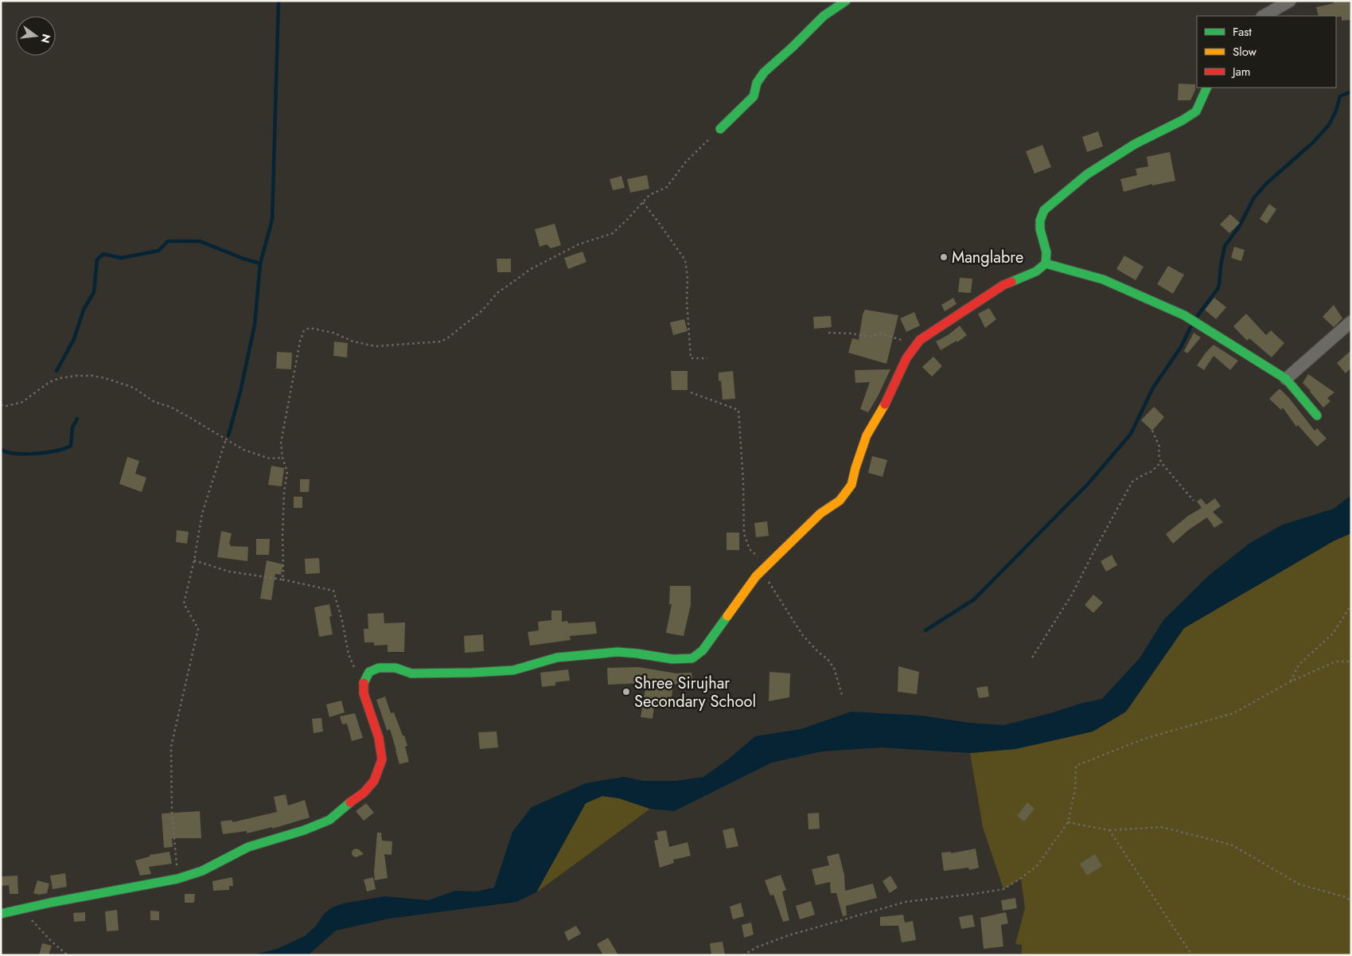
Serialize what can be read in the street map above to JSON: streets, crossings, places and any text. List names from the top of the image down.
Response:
{
  "places": ["Manglabre", "Shree Sirujhar Secondary School"],
  "legend": ["Fast", "Slow", "Jam"],
  "north": "right"
}
